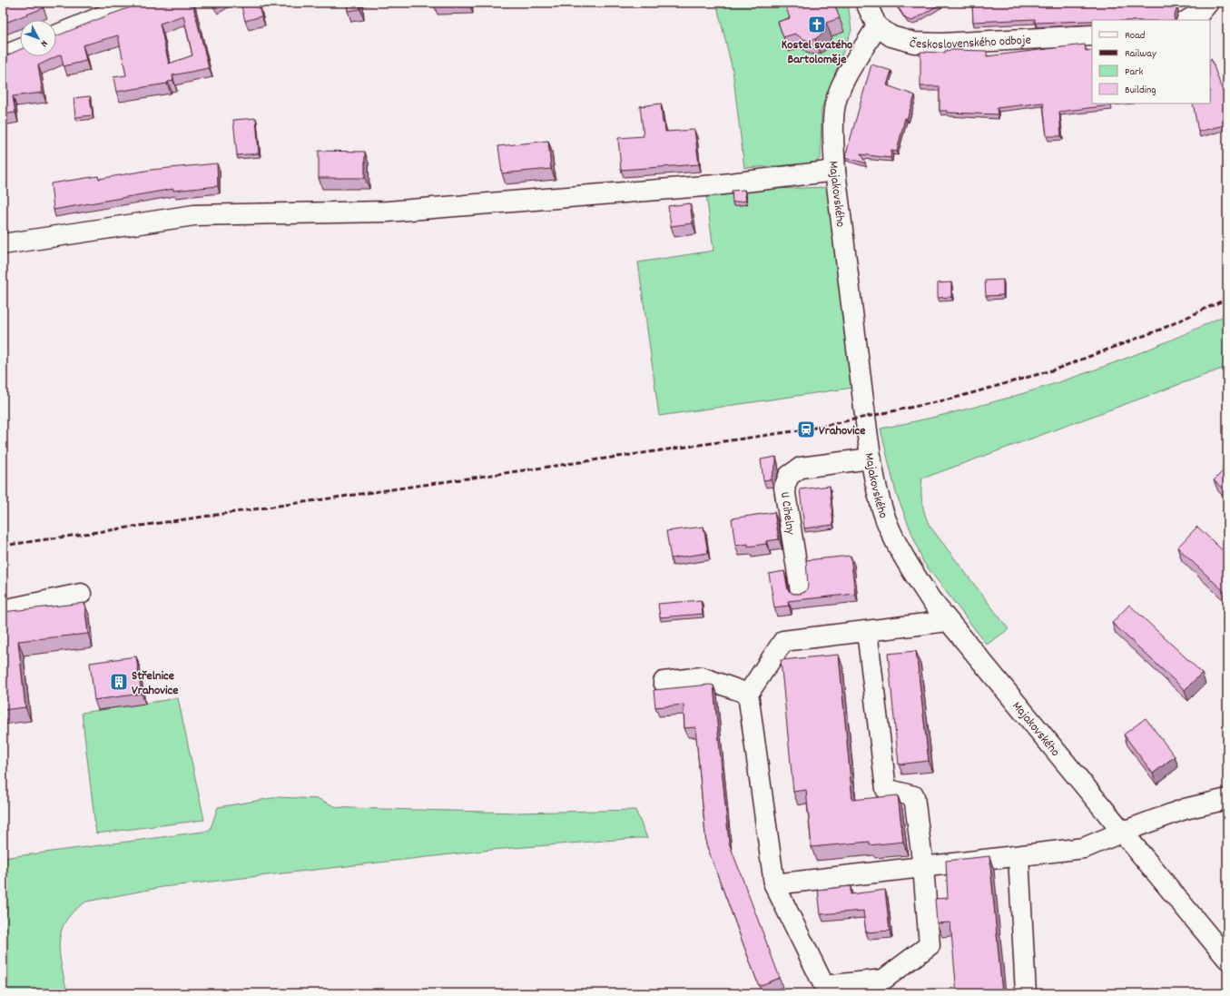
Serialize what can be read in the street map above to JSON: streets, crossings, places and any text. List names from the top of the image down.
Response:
{
  "streets": {
    "street": ["Československého odboje", "Majakovského", "U Cihelny"]
  },
  "crossings": [
    ["Československého odboje", "Majakovského"],
    ["Majakovského", "U Cihelny"]
  ],
  "places": {
    "church": ["Kostel svatého Bartoloměje"],
    "station": ["Vrahovice"],
    "building": ["Střelnice Vrahovice"]
  },
  "legend": [
    "Road",
    "Railway",
    "Park",
    "Building"
  ],
  "north": "bottom right"
}
